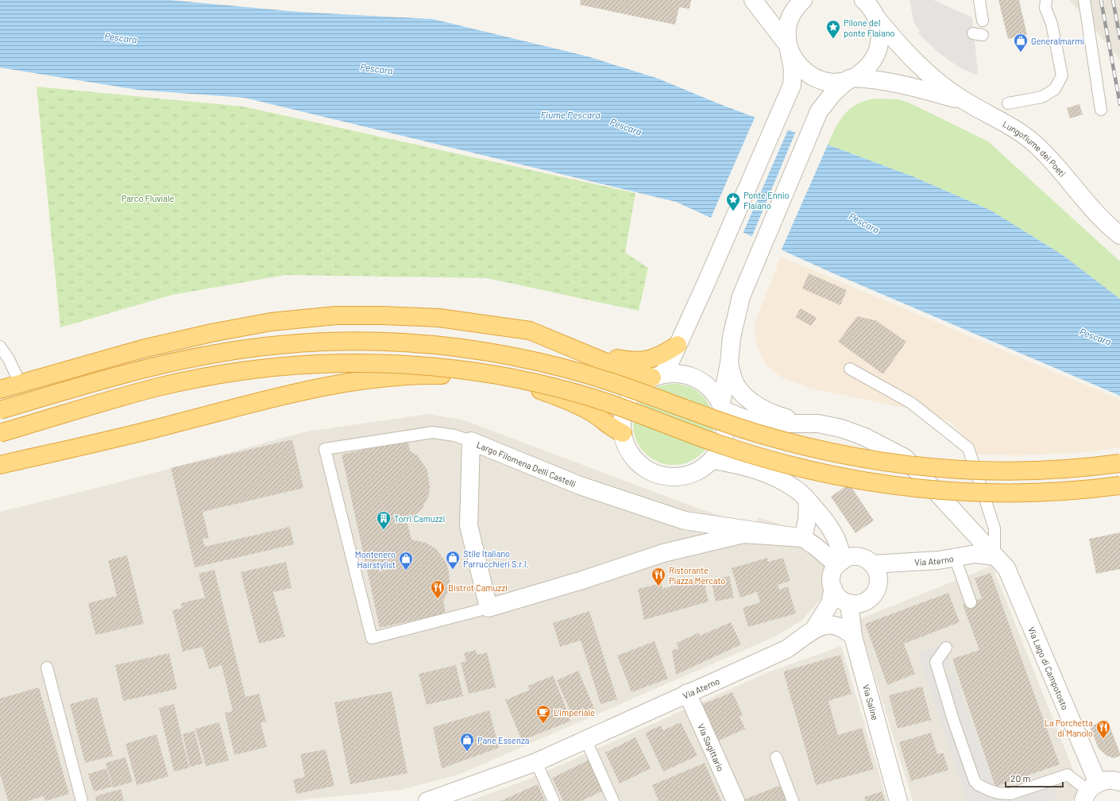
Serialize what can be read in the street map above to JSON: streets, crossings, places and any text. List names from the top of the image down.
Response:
{
  "streets": {
    "street": [
      "Lungofiume dei Poeti",
      "Largo Filomena Delli Castelli",
      "Via Aterno",
      "Via Lago di Campotosto",
      "Via Saline",
      "Via Sagittario"
    ]
  },
  "crossings": [
    ["Largo Filomena Delli Castelli", "Via Aterno"],
    ["Largo Filomena Delli Castelli", "Via Saline"],
    ["Via Aterno", "Via Lago di Campotosto"],
    ["Via Aterno", "Via Saline"],
    ["Via Aterno", "Via Sagittario"]
  ],
  "water": ["Pescara", "Fiume Pescara"],
  "parks": ["Parco Fluviale"],
  "places": {
    "place": ["Pilone del ponte Flaiano", "Ponte Ennio Flaiano"],
    "shop": [
      "Generalmarmi",
      "Stile Italiano Parrucchieri S.r.l.",
      "Montenero Hairstylist",
      "Pane Essenza"
    ],
    "building": ["Torri Camuzzi"],
    "restaurant": ["Ristorante Piazza Mercato", "Bistrot Camuzzi", "La Porchetta di Manolo"],
    "cafe": ["L'imperiale"]
  },
  "scale_bar": "20 m"
}
